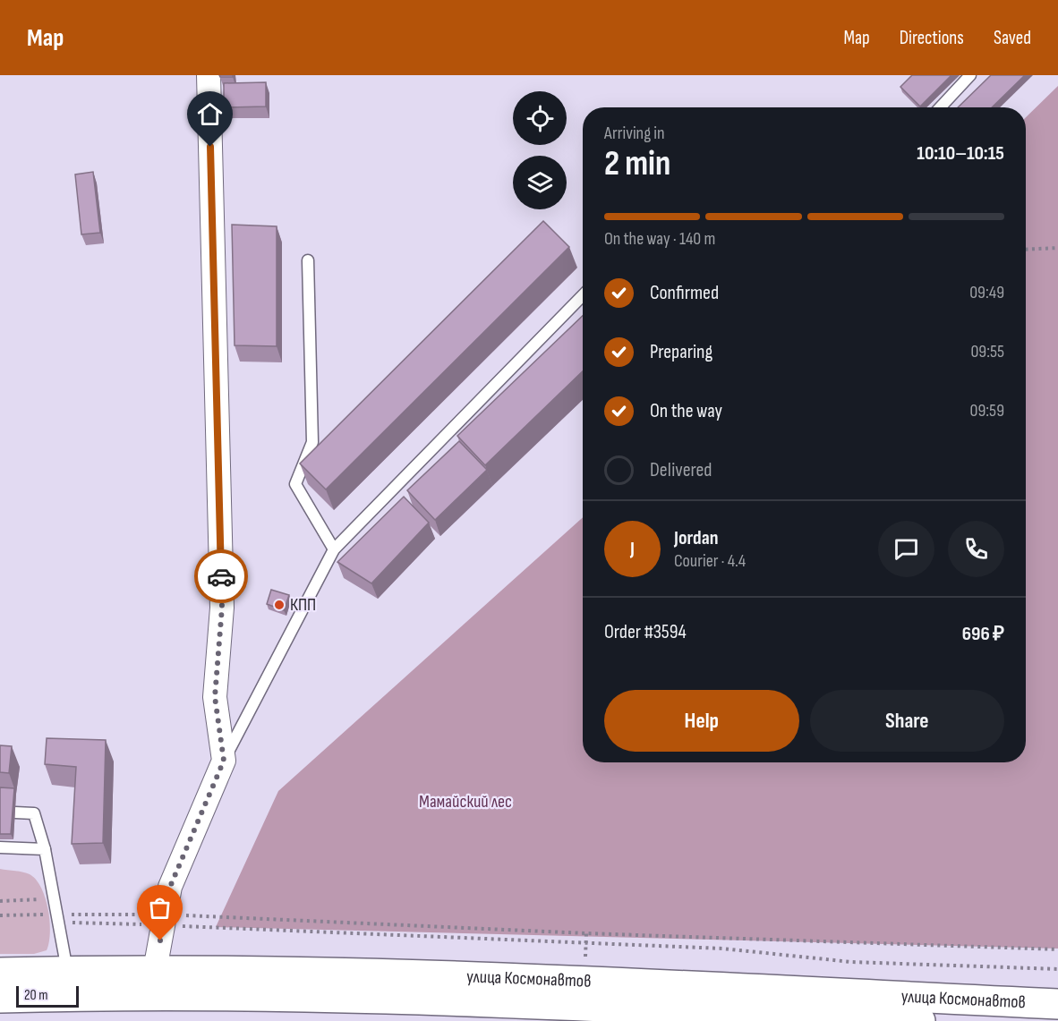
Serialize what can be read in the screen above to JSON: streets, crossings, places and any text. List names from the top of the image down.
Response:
{
  "streets": {
    "main road": ["улица Космонавтов"]
  },
  "parks": ["Мамайский лес"],
  "places": ["КПП"],
  "scale_bar": "20 m",
  "page": {
    "header": "Map",
    "nav": ["Map", "Directions", "Saved"],
    "heading": ["2 min", "Arriving in", "10:10–10:15"],
    "panel": [
      "Jordan",
      "Courier · 4.4",
      "Order #3594",
      "696 ₽"
    ],
    "bar": "On the way · 140 m",
    "list": [
      ["Confirmed", "09:49"],
      ["Preparing", "09:55"],
      ["On the way", "09:59"],
      "Delivered"
    ],
    "round": "J",
    "buttons": ["Help", "Share"],
    "scale": "20 m"
  }
}
